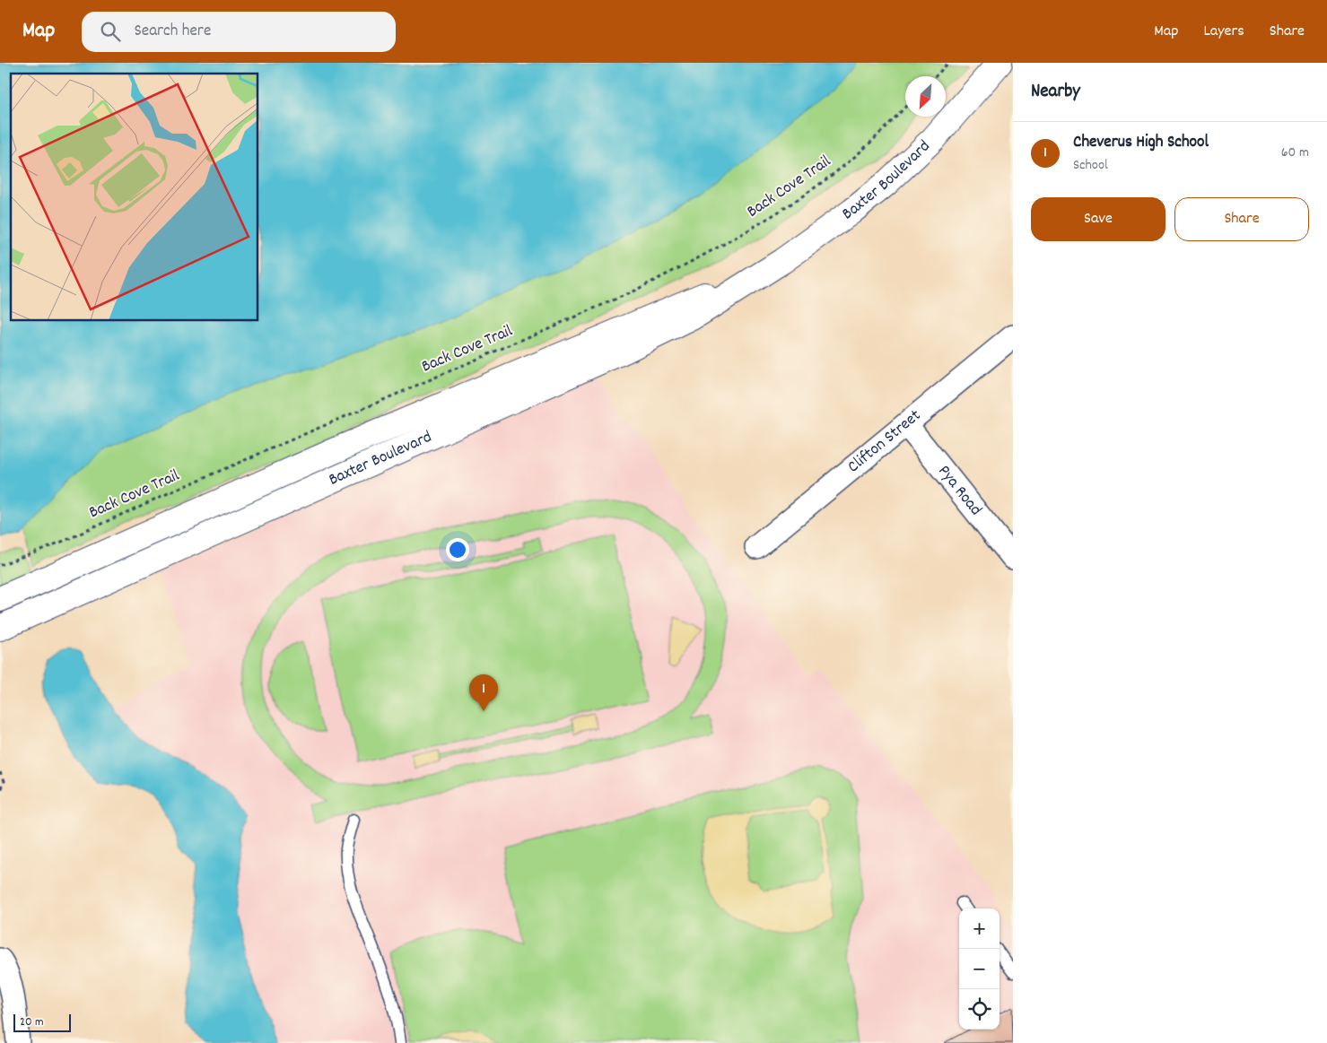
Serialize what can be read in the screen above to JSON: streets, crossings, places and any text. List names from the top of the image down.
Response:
{
  "streets": {
    "street": ["Baxter Boulevard", "Clifton Street", "Pya Road"],
    "path": ["Back Cove Trail"]
  },
  "crossings": [
    ["Clifton Street", "Pya Road"]
  ],
  "scale_bar": "20 m",
  "north": "bottom left",
  "page": {
    "header": "Map",
    "search": "Search here",
    "nav": ["Map", "Layers", "Share"],
    "heading": "Nearby",
    "list": [
      {
        "mark": "1",
        "name": "Cheverus High School",
        "note": "School",
        "value": "60 m"
      }
    ],
    "buttons": ["Save", "Share"],
    "pins": "1",
    "map_buttons": ["+", "−"],
    "scale": "20 m"
  }
}
